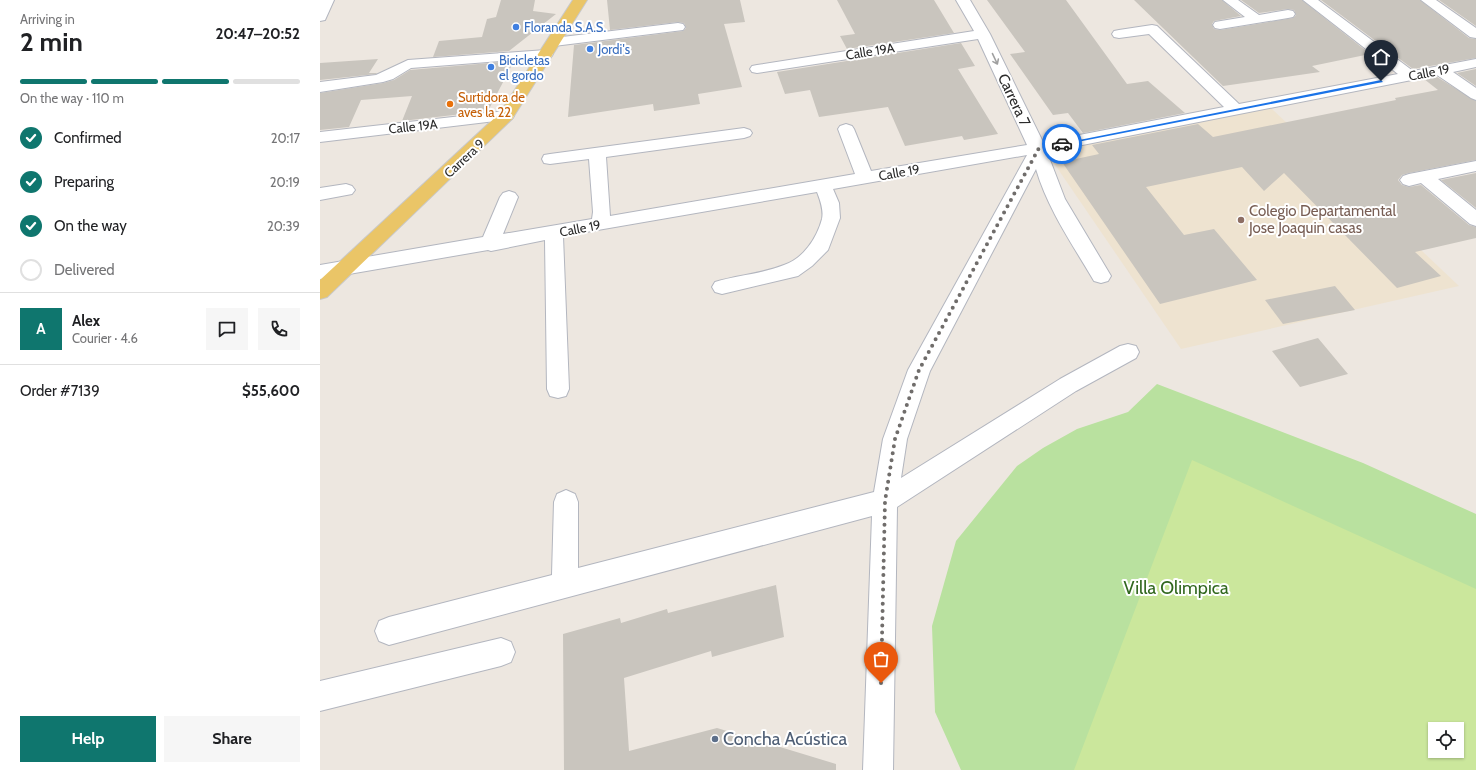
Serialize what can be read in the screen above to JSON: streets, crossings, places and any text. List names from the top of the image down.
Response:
{
  "streets": {
    "main road": ["Carrera 9"],
    "street": ["Calle 19A", "Calle 19", "Carrera 7"]
  },
  "crossings": [
    ["Calle 19A", "Carrera 7"],
    ["Calle 19A", "Carrera 9"],
    ["Calle 19", "Carrera 7"],
    ["Calle 19", "Carrera 9"]
  ],
  "parks": ["Villa Olimpica"],
  "places": [
    "Floranda S.A.S.",
    "Jordi's",
    "Bicicletas el gordo",
    "Surtidora de aves la 22",
    "Colegio Departamental Jose Joaquin casas",
    "Concha Acústica"
  ],
  "page": {
    "heading": ["2 min", "Arriving in", "20:47–20:52"],
    "panel": [
      "Alex",
      "Courier · 4.6",
      "Order #7139",
      "$55,600"
    ],
    "bar": "On the way · 110 m",
    "list": [
      ["Confirmed", "20:17"],
      ["Preparing", "20:19"],
      ["On the way", "20:39"],
      "Delivered"
    ],
    "round": "A",
    "buttons": ["Help", "Share"]
  }
}
